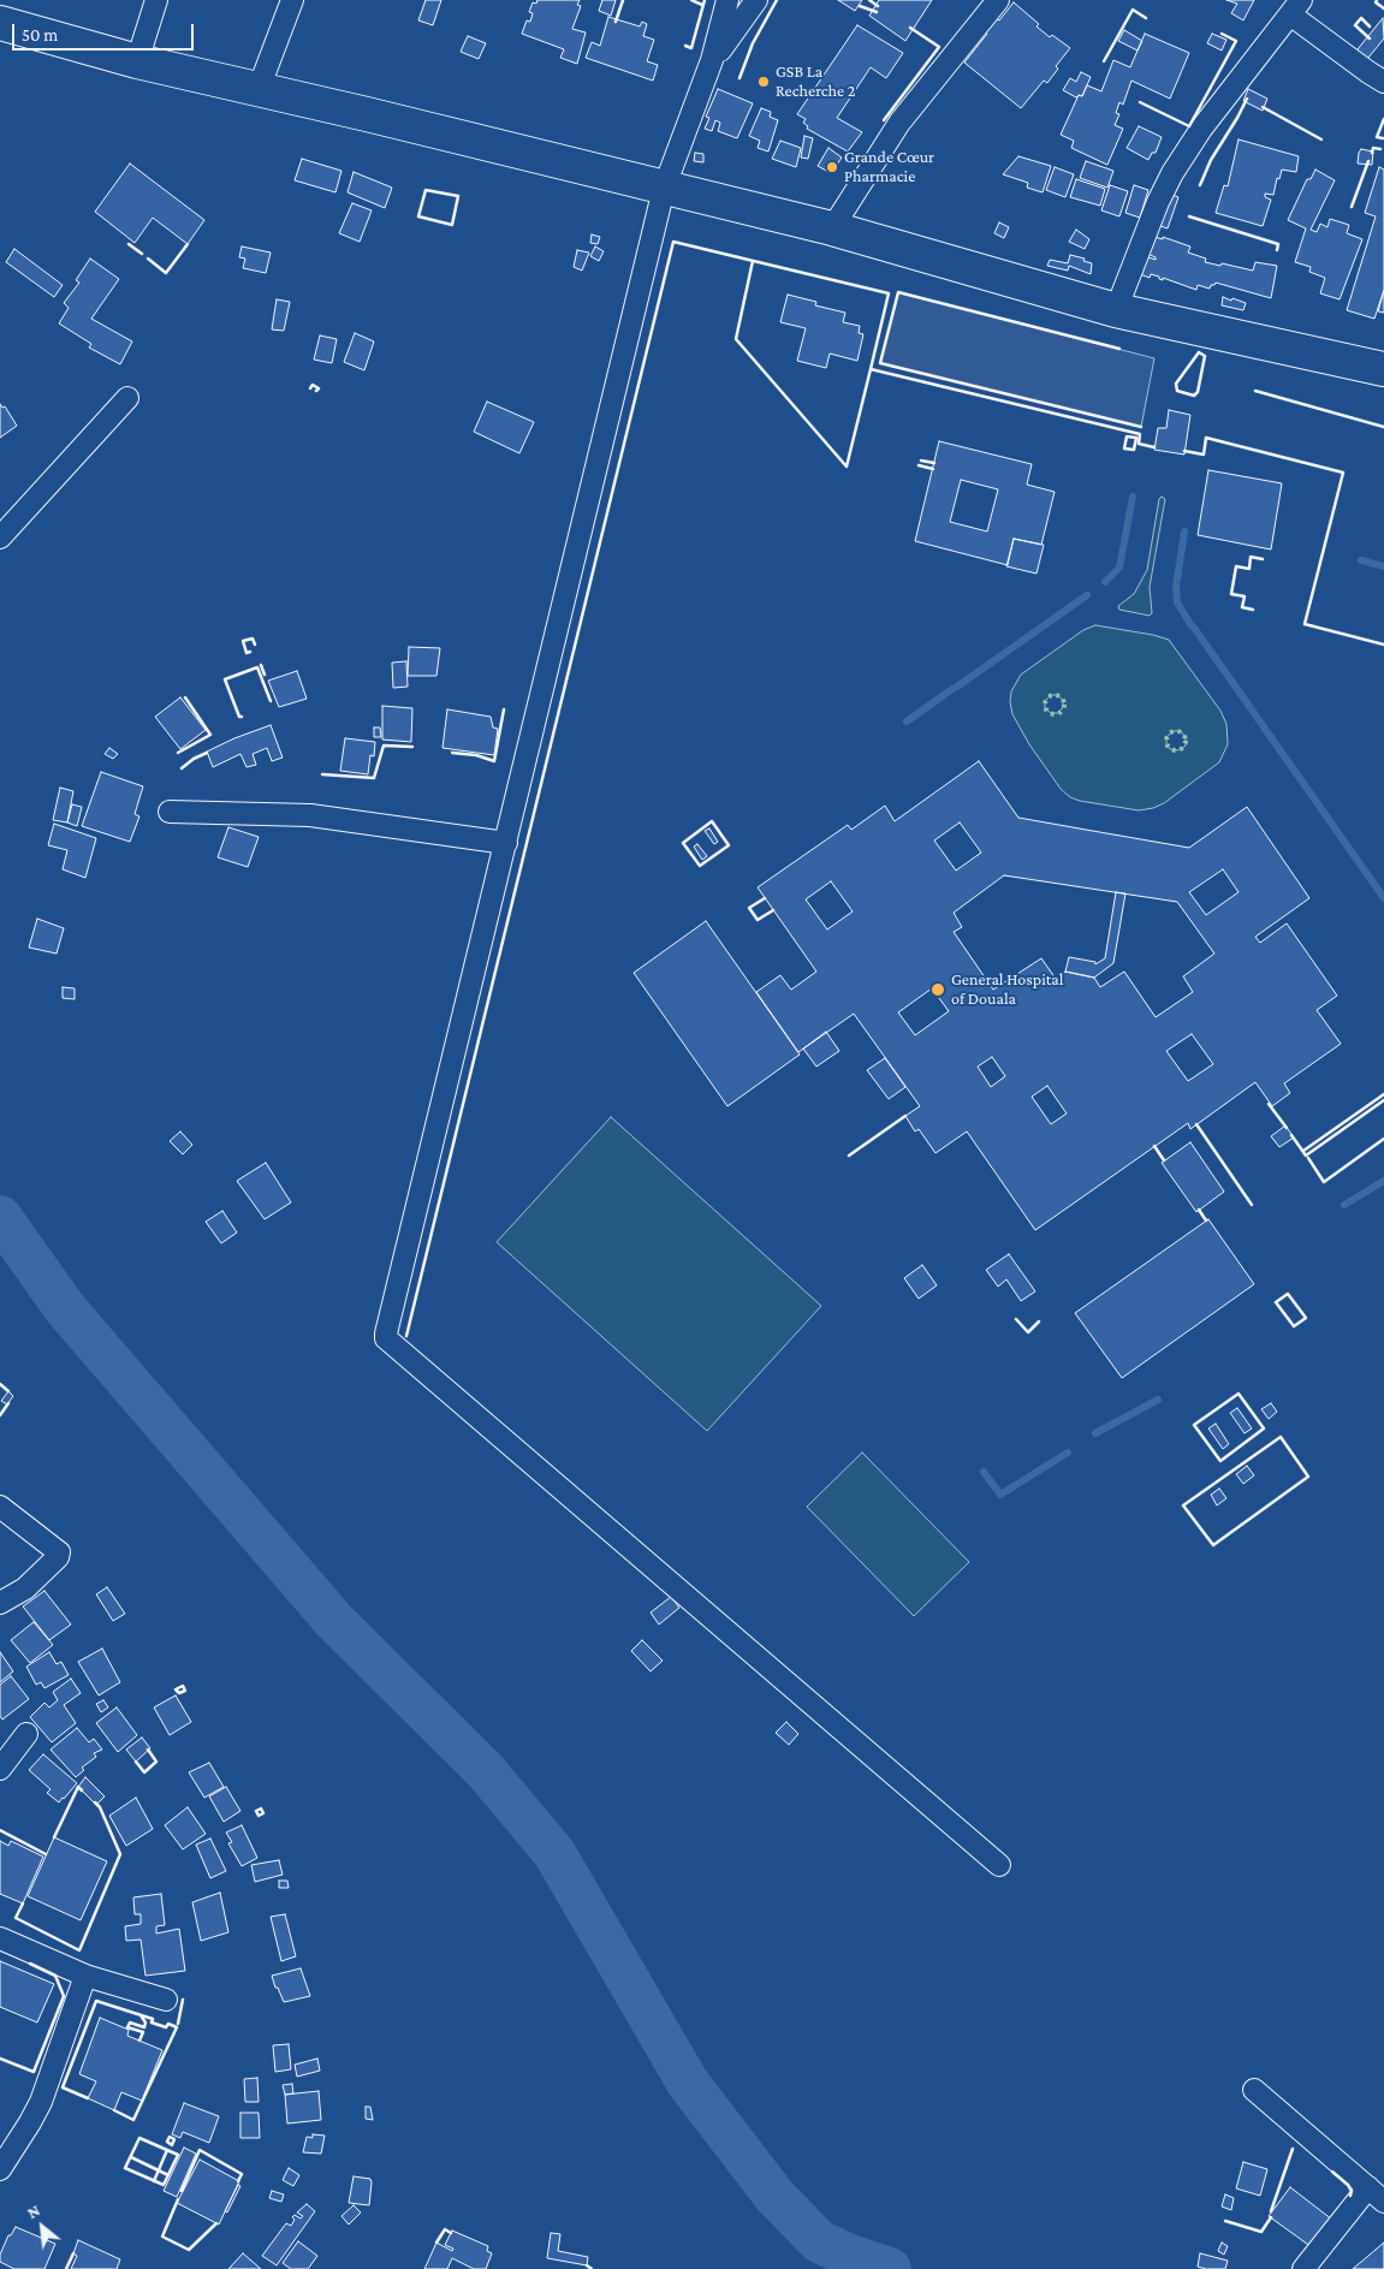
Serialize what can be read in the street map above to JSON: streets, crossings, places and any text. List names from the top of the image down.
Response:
{
  "places": ["GSB La Recherche 2", "Grande Cœur Pharmacie", "General Hospital of Douala"],
  "scale_bar": "50 m",
  "north": "top left"
}
